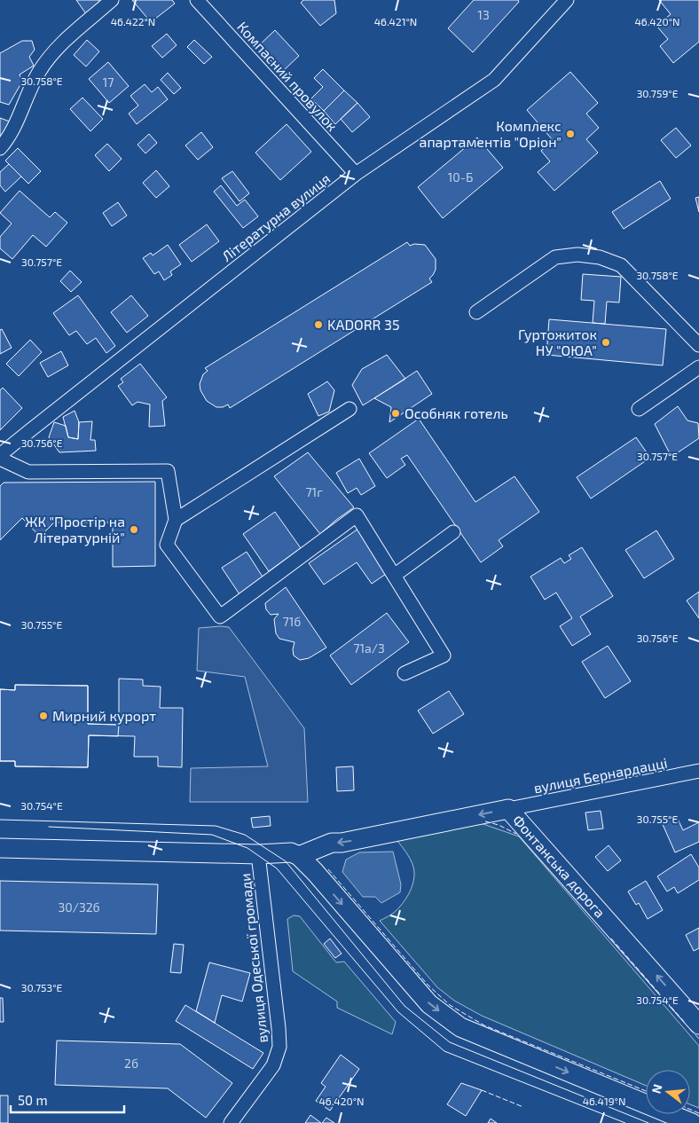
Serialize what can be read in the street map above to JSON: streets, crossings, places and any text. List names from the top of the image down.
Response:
{
  "streets": {
    "main road": ["Фонтанська дорога"],
    "street": [
      "Компасний провулок",
      "Літературна вулиця",
      "вулиця Бернардацці",
      "вулиця Одеської громади"
    ]
  },
  "crossings": [
    ["Компасний провулок", "Літературна вулиця"],
    ["вулиця Бернардацці", "Фонтанська дорога"],
    ["Фонтанська дорога", "вулиця Одеської громади"]
  ],
  "places": [
    "Комплекс апартаментів \"Оріон\"",
    "KADORR 35",
    "Гуртожиток НУ \"ОЮА\"",
    "Особняк готель",
    "ЖК \"Простір на Літературній\"",
    "Мирний курорт"
  ],
  "house_numbers": [
    "13",
    "17",
    "10-Б",
    "71г",
    "71б",
    "71а/3",
    "30/32б",
    "2б"
  ],
  "scale_bar": "50 m",
  "north": "left",
  "coordinates": [
    "46.422°N",
    "46.421°N",
    "46.420°N",
    "30.758°E",
    "30.759°E",
    "30.757°E",
    "30.756°E",
    "30.755°E",
    "30.754°E",
    "30.753°E",
    "46.419°N"
  ]
}
